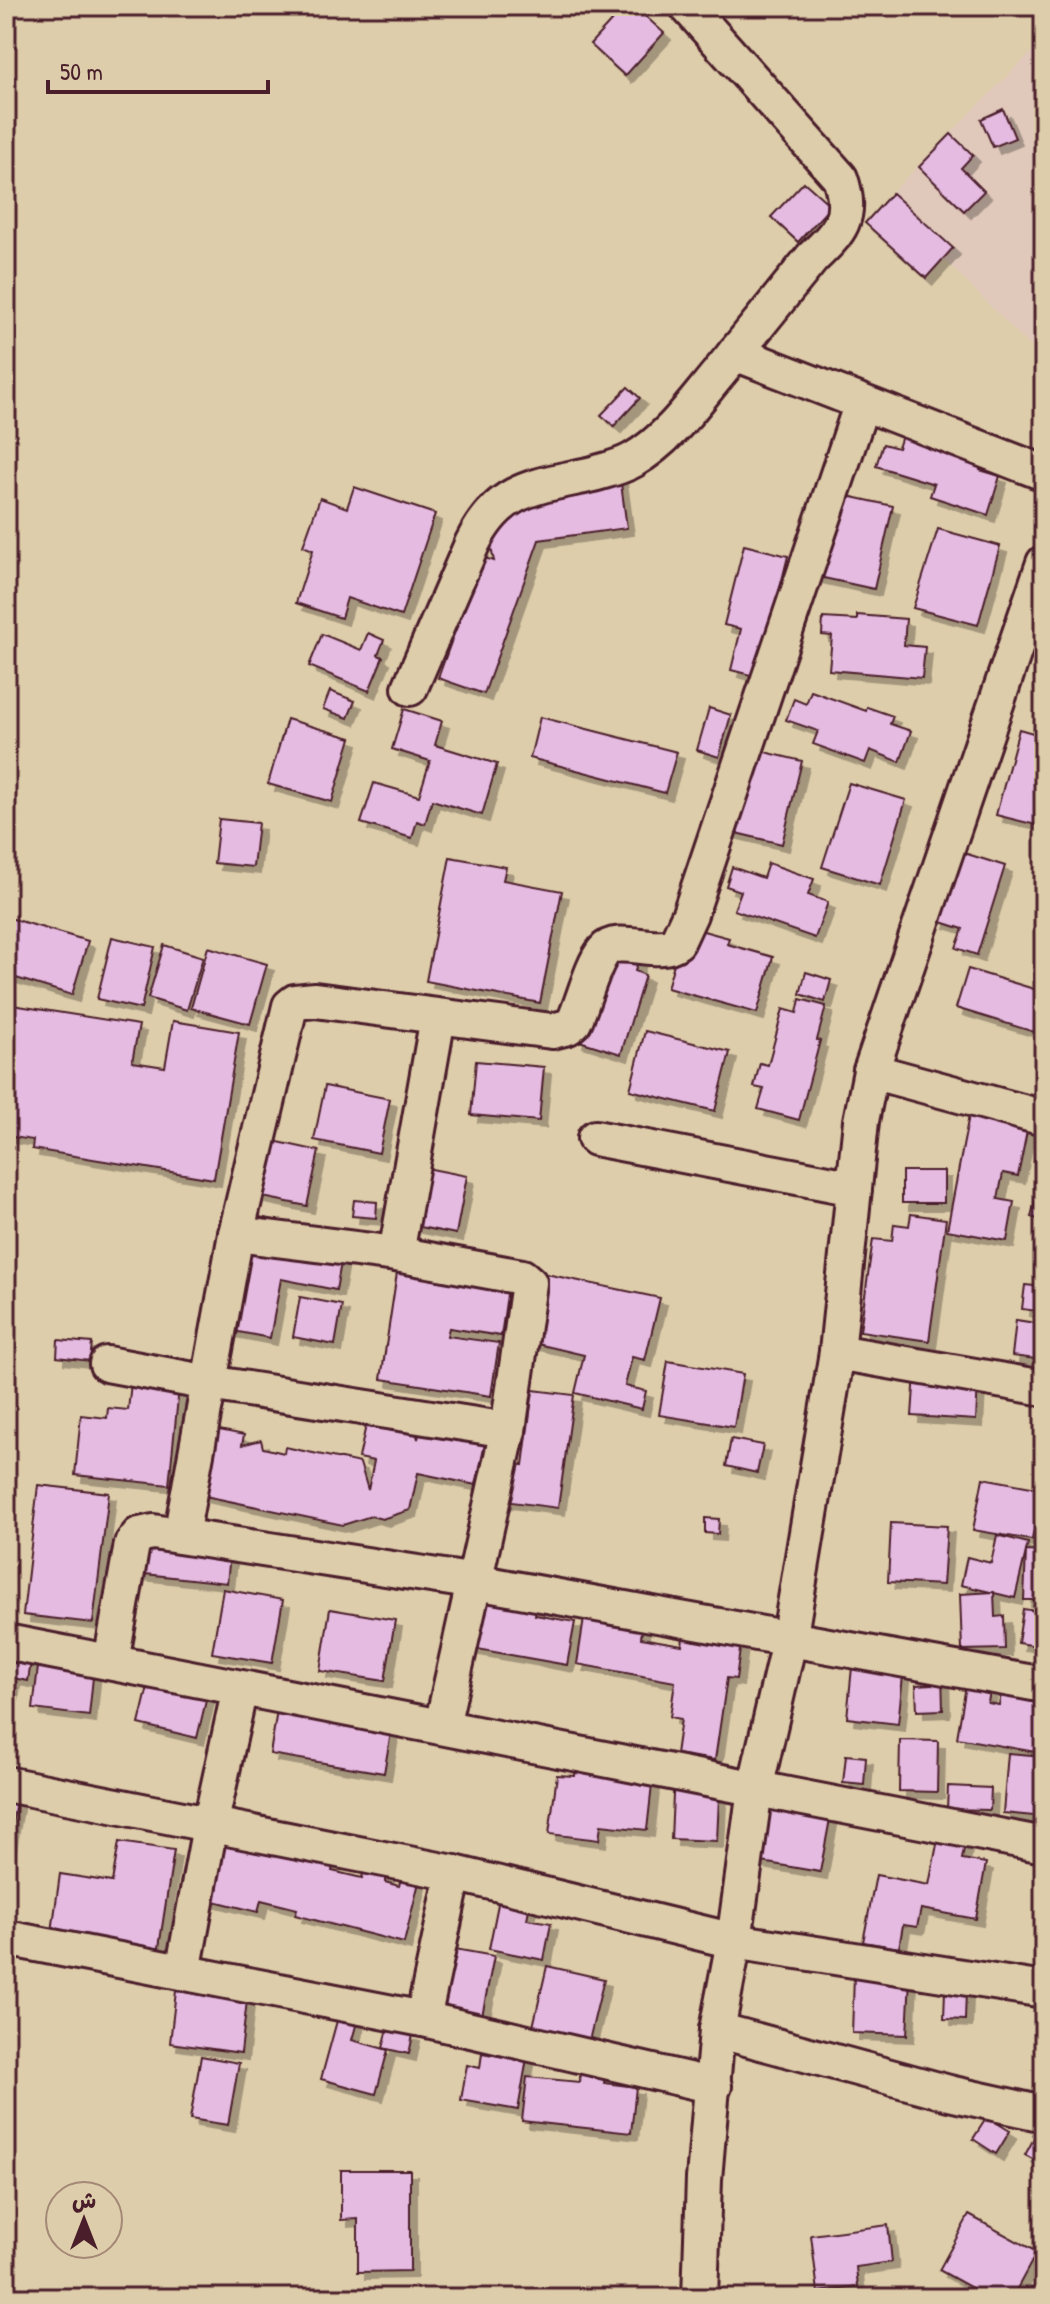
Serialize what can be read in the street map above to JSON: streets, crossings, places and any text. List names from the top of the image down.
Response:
{
  "scale_bar": "50 m",
  "north": "top"
}
